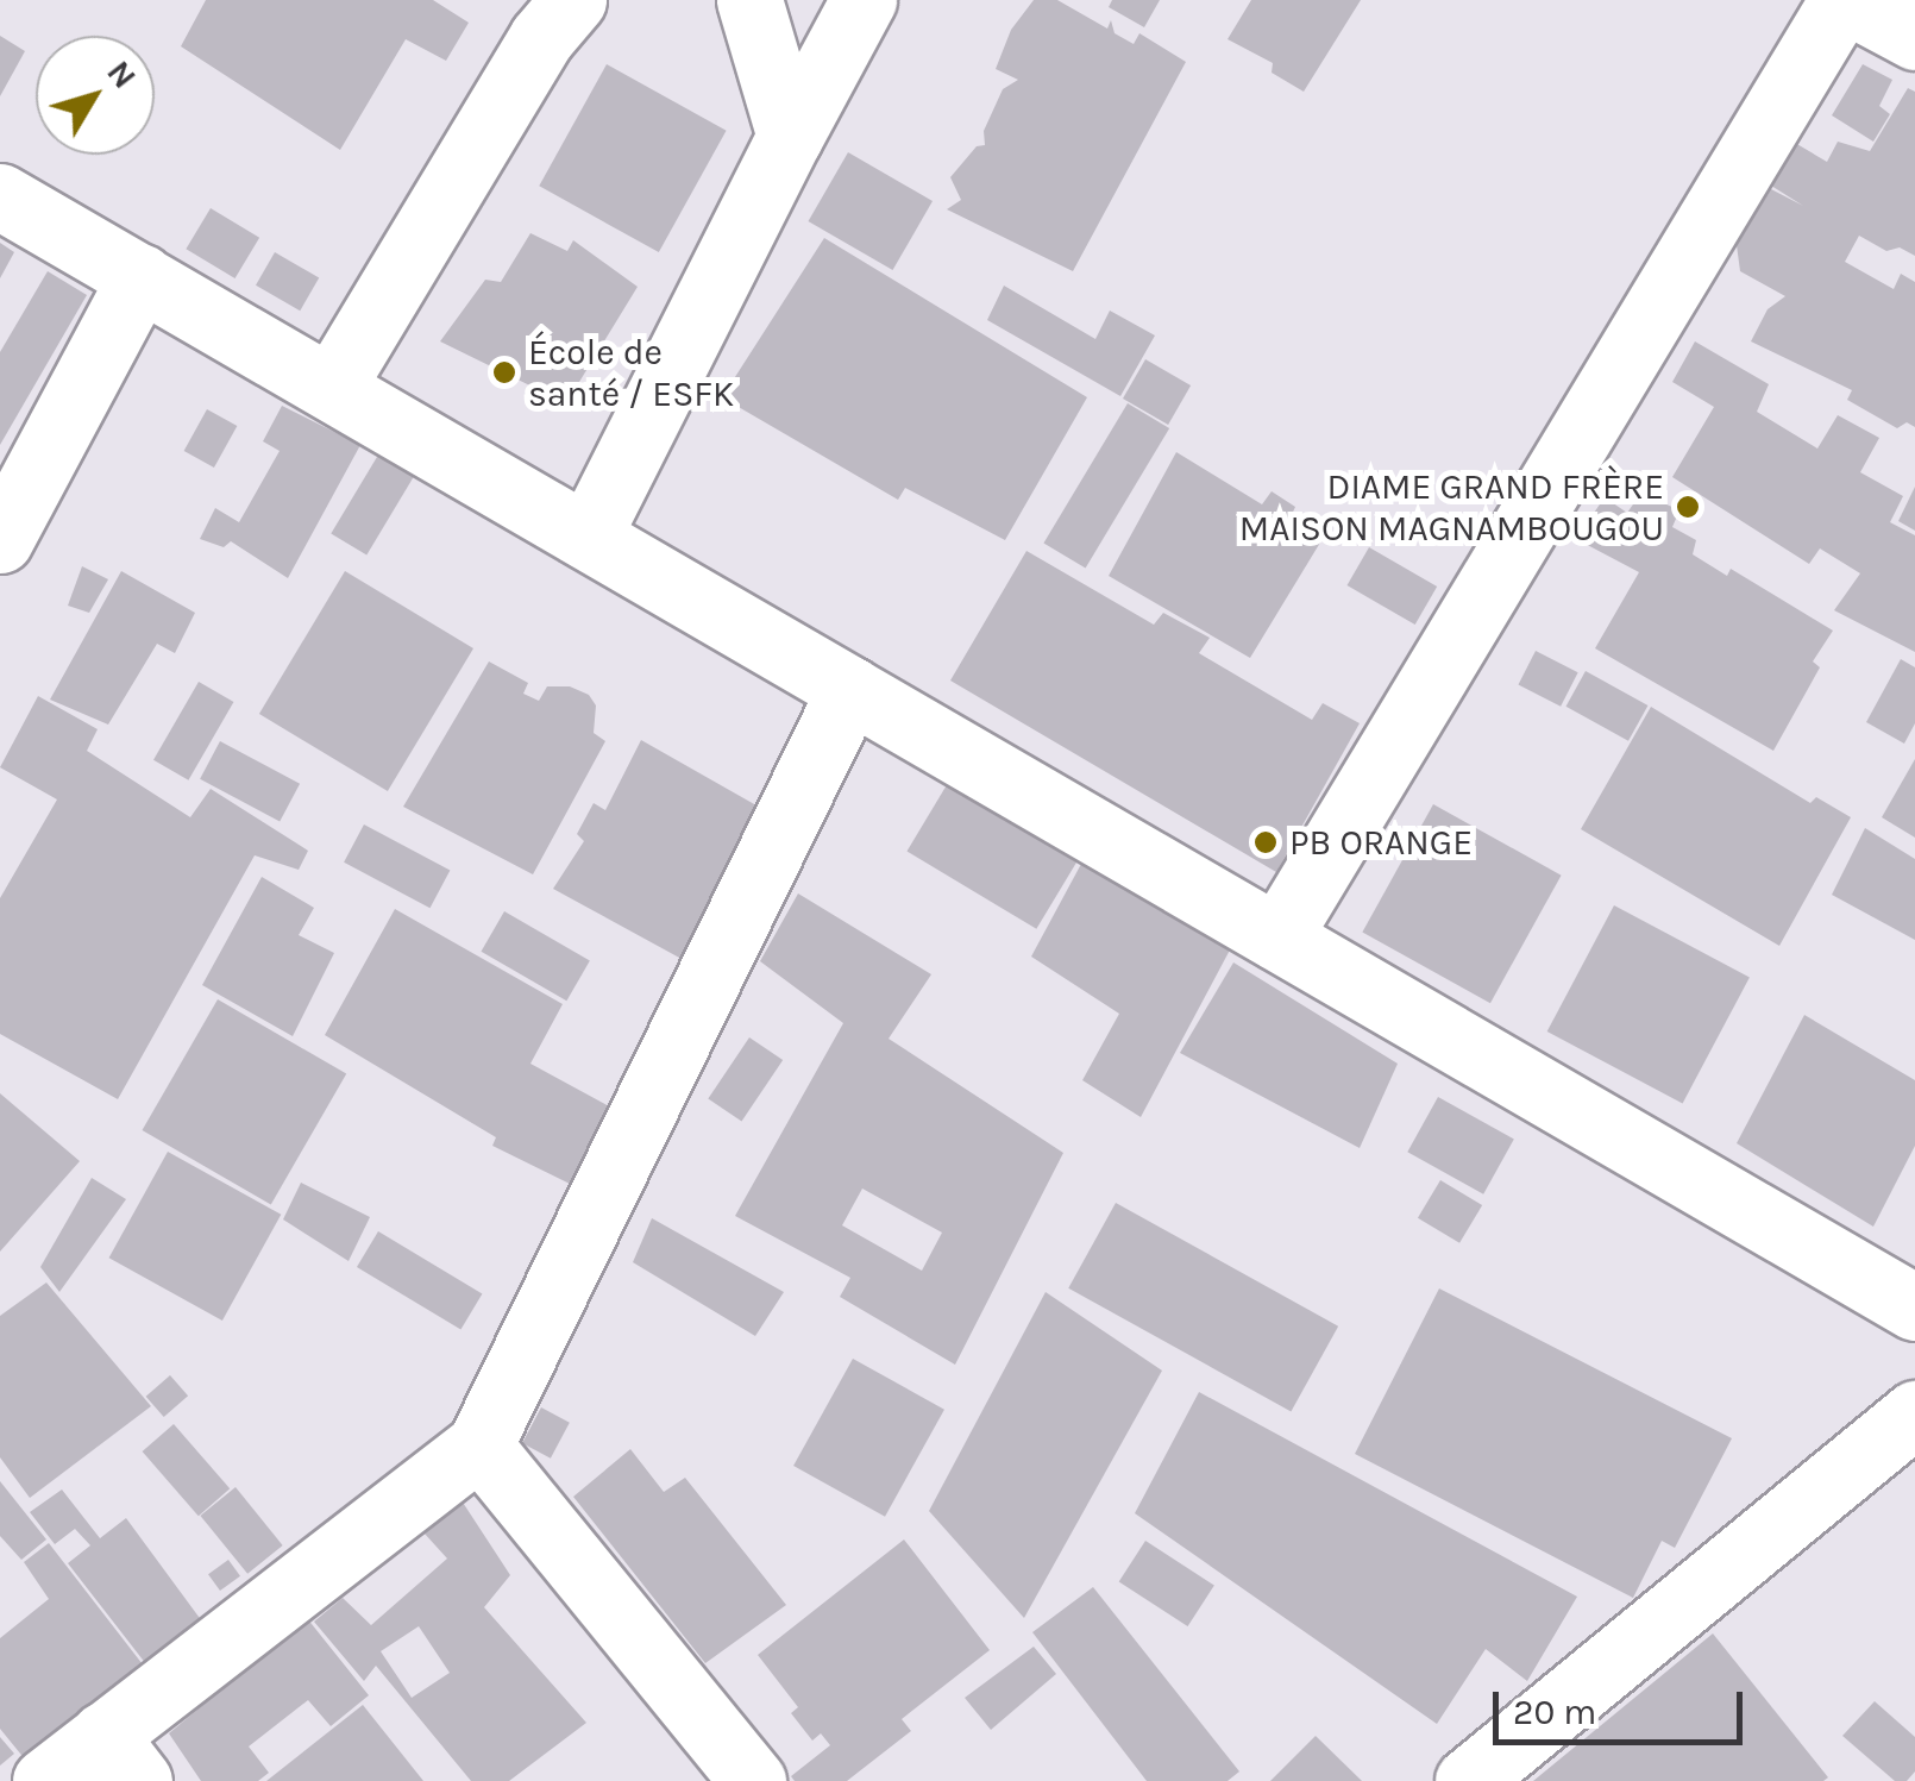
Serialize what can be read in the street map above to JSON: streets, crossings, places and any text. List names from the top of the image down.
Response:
{
  "places": ["École de santé / ESFK", "DIAME GRAND FRÈRE MAISON MAGNAMBOUGOU", "PB ORANGE"],
  "scale_bar": "20 m",
  "north": "top right"
}
